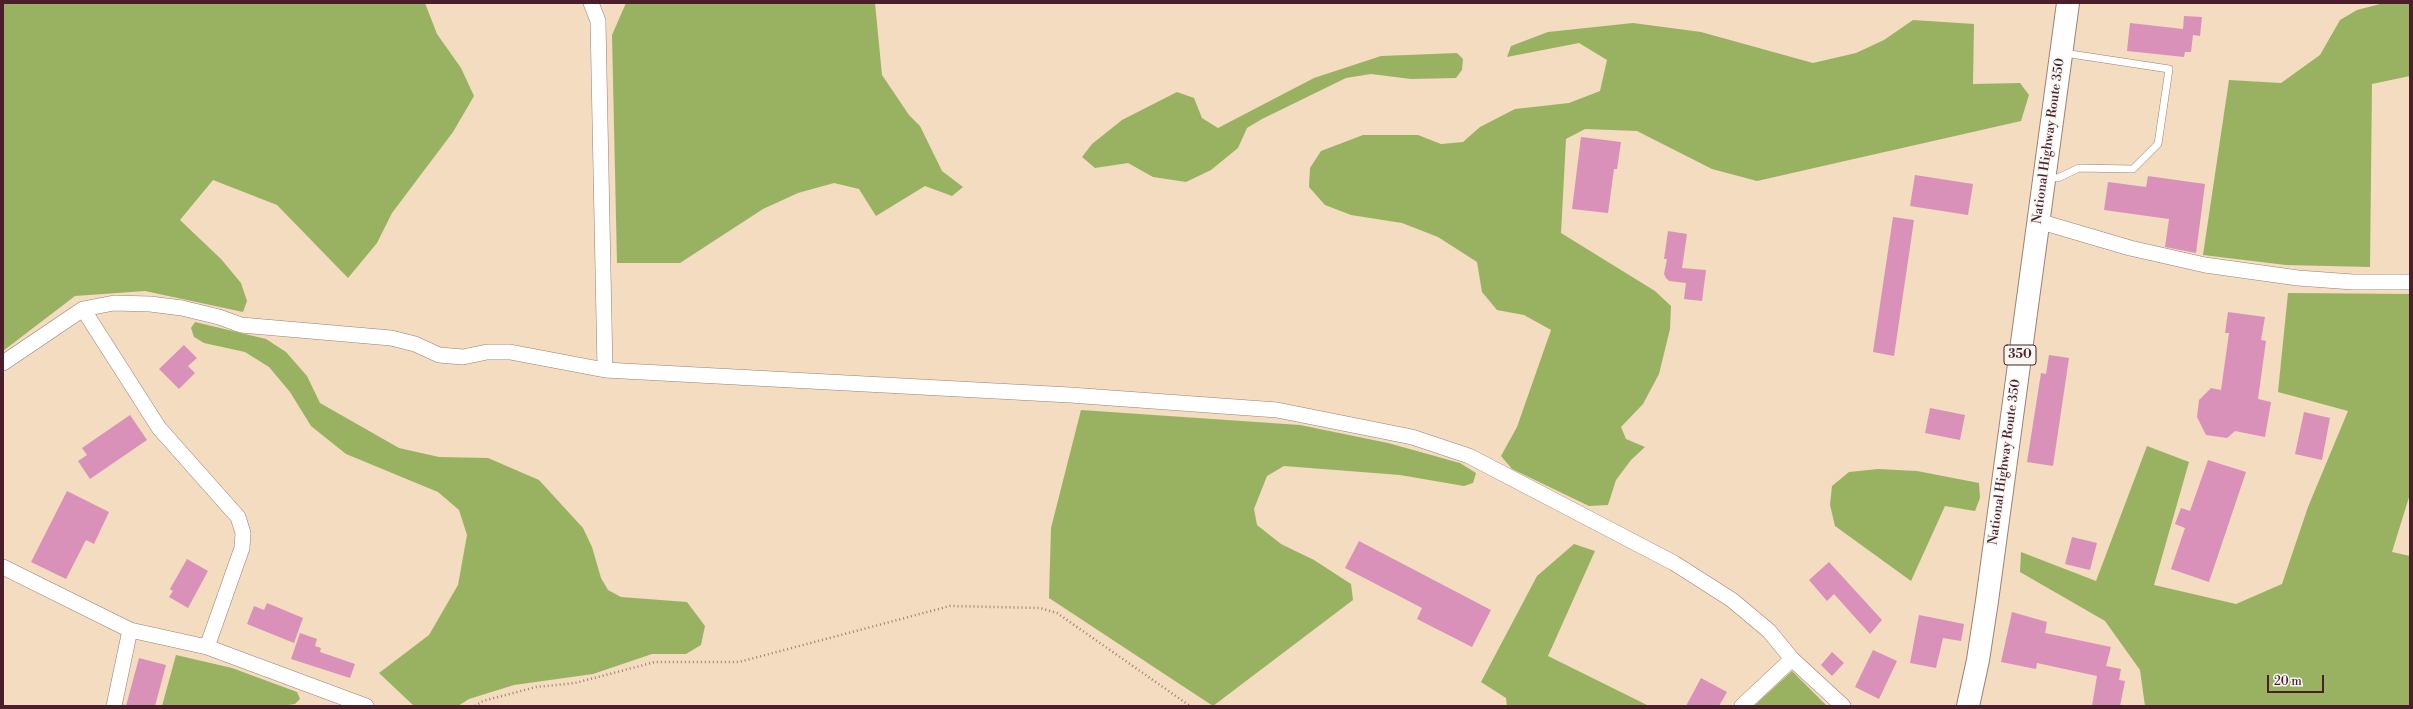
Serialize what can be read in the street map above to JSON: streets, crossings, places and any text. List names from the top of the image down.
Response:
{
  "streets": {
    "highway": ["National Highway Route 350", "350"]
  },
  "scale_bar": "20 m"
}
